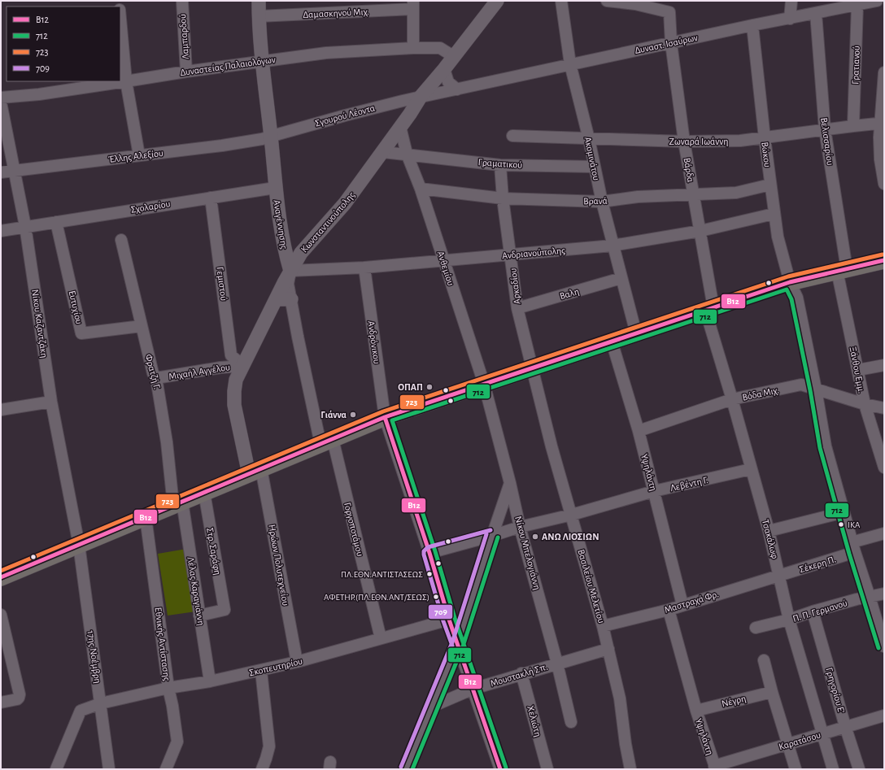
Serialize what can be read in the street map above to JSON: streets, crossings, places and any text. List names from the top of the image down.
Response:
{
  "streets": {
    "street": [
      "Δαμασκηνού Μιχ.",
      "Λαμπαρδού",
      "Δυναστ. Ισαύρων",
      "Γρατιανού",
      "Δυναστείας Παλαιολόγων",
      "Σγουρού Λέοντα",
      "Ζωναρά Ιωάννη",
      "Βελισσαρίου",
      "Βώκου",
      "Έλλης Αλεξίου",
      "Ακομινάτου",
      "Γραματικού",
      "Βάρδα",
      "Βρανά",
      "Σχολαρίου",
      "Κωνσταντινούπολης",
      "Αναγέννησης",
      "Ανδριανούπολης",
      "Ανθεμίου",
      "Γεμιστού",
      "Αρκαδίου",
      "Βαλη",
      "Ευτυχίου",
      "Νίκου Καζαντζάκη",
      "Ανδρόνικου",
      "Ξάνθου Εμμ.",
      "Φρατζή Γ.",
      "Μιχαήλ Αγγέλου",
      "Βόδα Μιχ.",
      "Υψηλάντη",
      "Λεβέντη Γ.",
      "Γοργοποτάμου",
      "Τσακάλωφ",
      "Στρ. Σαράφη",
      "Νίκου Μπελογιάννη",
      "Σέκερη Π.",
      "Ηρώων Πολυτεχνείου",
      "Βασιλείου Μελετίου",
      "Λέλας Καραγιάννη",
      "Μαστραχά Φρ.",
      "Π. Π. Γερμανού",
      "Εθνικής Αντίστασης",
      "17ης Νοέμβρη",
      "Σκοπευτηρίου",
      "Μουστακλή Σπ.",
      "Γρηγορίου Ε'",
      "Νέγρη",
      "Χελιώτη",
      "Καρατάσου"
    ]
  },
  "crossings": [
    ["Δαμασκηνού Μιχ.", "Αναγέννησης"],
    ["Λαμπαρδού", "Δυναστείας Παλαιολόγων"],
    ["Δυναστ. Ισαύρων", "Γρατιανού"],
    ["Δυναστ. Ισαύρων", "Σγουρού Λέοντα"],
    ["Δυναστ. Ισαύρων", "Βελισσαρίου"],
    ["Δυναστ. Ισαύρων", "Βώκου"],
    ["Δυναστ. Ισαύρων", "Ακομινάτου"],
    ["Δυναστ. Ισαύρων", "Βάρδα"],
    ["Δυναστ. Ισαύρων", "Κωνσταντινούπολης"],
    ["Γρατιανού", "Ζωναρά Ιωάννη"],
    ["Δυναστείας Παλαιολόγων", "Κωνσταντινούπολης"],
    ["Δυναστείας Παλαιολόγων", "Αναγέννησης"],
    ["Σγουρού Λέοντα", "Έλλης Αλεξίου"],
    ["Σγουρού Λέοντα", "Κωνσταντινούπολης"],
    ["Σγουρού Λέοντα", "Αναγέννησης"],
    ["Ζωναρά Ιωάννη", "Βελισσαρίου"],
    ["Ζωναρά Ιωάννη", "Βώκου"],
    ["Ζωναρά Ιωάννη", "Ακομινάτου"],
    ["Ζωναρά Ιωάννη", "Βάρδα"],
    ["Βελισσαρίου", "Ξάνθου Εμμ."],
    ["Βώκου", "Βρανά"],
    ["Βώκου", "Ανδριανούπολης"],
    ["Έλλης Αλεξίου", "Αναγέννησης"],
    ["Έλλης Αλεξίου", "Νίκου Καζαντζάκη"],
    ["Ακομινάτου", "Γραματικού"],
    ["Ακομινάτου", "Βρανά"],
    ["Ακομινάτου", "Ανδριανούπολης"],
    ["Ακομινάτου", "Βαλη"],
    ["Γραματικού", "Ανθεμίου"],
    ["Γραματικού", "Αρκαδίου"],
    ["Βάρδα", "Βρανά"],
    ["Βάρδα", "Ανδριανούπολης"],
    ["Βάρδα", "Τσακάλωφ"],
    ["Βρανά", "Ανθεμίου"],
    ["Βρανά", "Αρκαδίου"],
    ["Σχολαρίου", "Αναγέννησης"],
    ["Σχολαρίου", "Γεμιστού"],
    ["Σχολαρίου", "Ευτυχίου"],
    ["Σχολαρίου", "Νίκου Καζαντζάκη"],
    ["Κωνσταντινούπολης", "Αναγέννησης"],
    ["Κωνσταντινούπολης", "Ανδριανούπολης"],
    ["Κωνσταντινούπολης", "Ανθεμίου"],
    ["Κωνσταντινούπολης", "Γεμιστού"],
    ["Κωνσταντινούπολης", "Μιχαήλ Αγγέλου"],
    ["Κωνσταντινούπολης", "Ηρώων Πολυτεχνείου"],
    ["Αναγέννησης", "Ανδριανούπολης"],
    ["Αναγέννησης", "Γοργοποτάμου"],
    ["Ανδριανούπολης", "Ανθεμίου"],
    ["Ανδριανούπολης", "Αρκαδίου"],
    ["Ανδριανούπολης", "Ανδρόνικου"],
    ["Ανθεμίου", "Νίκου Μπελογιάννη"],
    ["Γεμιστού", "Μιχαήλ Αγγέλου"],
    ["Αρκαδίου", "Βαλη"],
    ["Αρκαδίου", "Βασιλείου Μελετίου"],
    ["Ευτυχίου", "Φρατζή Γ."],
    ["Νίκου Καζαντζάκη", "17ης Νοέμβρη"],
    ["Ανδρόνικου", "Λεβέντη Γ."],
    ["Ανδρόνικου", "Σκοπευτηρίου"],
    ["Ανδρόνικου", "Μουστακλή Σπ."],
    ["Ξάνθου Εμμ.", "Βόδα Μιχ."],
    ["Φρατζή Γ.", "Μιχαήλ Αγγέλου"],
    ["Φρατζή Γ.", "Λέλας Καραγιάννη"],
    ["Βόδα Μιχ.", "Υψηλάντη"],
    ["Βόδα Μιχ.", "Τσακάλωφ"],
    ["Υψηλάντη", "Λεβέντη Γ."],
    ["Υψηλάντη", "Μαστραχά Φρ."],
    ["Υψηλάντη", "Νέγρη"],
    ["Υψηλάντη", "Καρατάσου"],
    ["Λεβέντη Γ.", "Τσακάλωφ"],
    ["Λεβέντη Γ.", "Νίκου Μπελογιάννη"],
    ["Λεβέντη Γ.", "Βασιλείου Μελετίου"],
    ["Γοργοποτάμου", "Σκοπευτηρίου"],
    ["Τσακάλωφ", "Σέκερη Π."],
    ["Τσακάλωφ", "Μαστραχά Φρ."],
    ["Τσακάλωφ", "Π. Π. Γερμανού"],
    ["Τσακάλωφ", "Καρατάσου"],
    ["Στρ. Σαράφη", "Λέλας Καραγιάννη"],
    ["Νίκου Μπελογιάννη", "Μουστακλή Σπ."],
    ["Σέκερη Π.", "Μαστραχά Φρ."],
    ["Ηρώων Πολυτεχνείου", "Σκοπευτηρίου"],
    ["Βασιλείου Μελετίου", "Μαστραχά Φρ."],
    ["Βασιλείου Μελετίου", "Μουστακλή Σπ."],
    ["Λέλας Καραγιάννη", "Σκοπευτηρίου"],
    ["Π. Π. Γερμανού", "Γρηγορίου Ε'"],
    ["Εθνικής Αντίστασης", "Σκοπευτηρίου"],
    ["17ης Νοέμβρη", "Σκοπευτηρίου"],
    ["Μουστακλή Σπ.", "Χελιώτη"],
    ["Γρηγορίου Ε'", "Καρατάσου"]
  ],
  "places": [
    "ΟΠΑΠ",
    "Γιάννα",
    "ΙΚΑ",
    "ΑΝΩ ΛΙΟΣΙΩΝ",
    "ΠΛ.ΕΘΝ.ΑΝΤΙΣΤΑΣΕΩΣ",
    "ΑΦΕΤΗΡ.(ΠΛ.ΕΘΝ.ΑΝΤ/ΣΕΩΣ)"
  ],
  "lines": [
    "transit line 723",
    "transit line Β12",
    "transit line 712",
    "transit line 709"
  ],
  "legend": [
    "Β12",
    "712",
    "723",
    "709"
  ]
}
